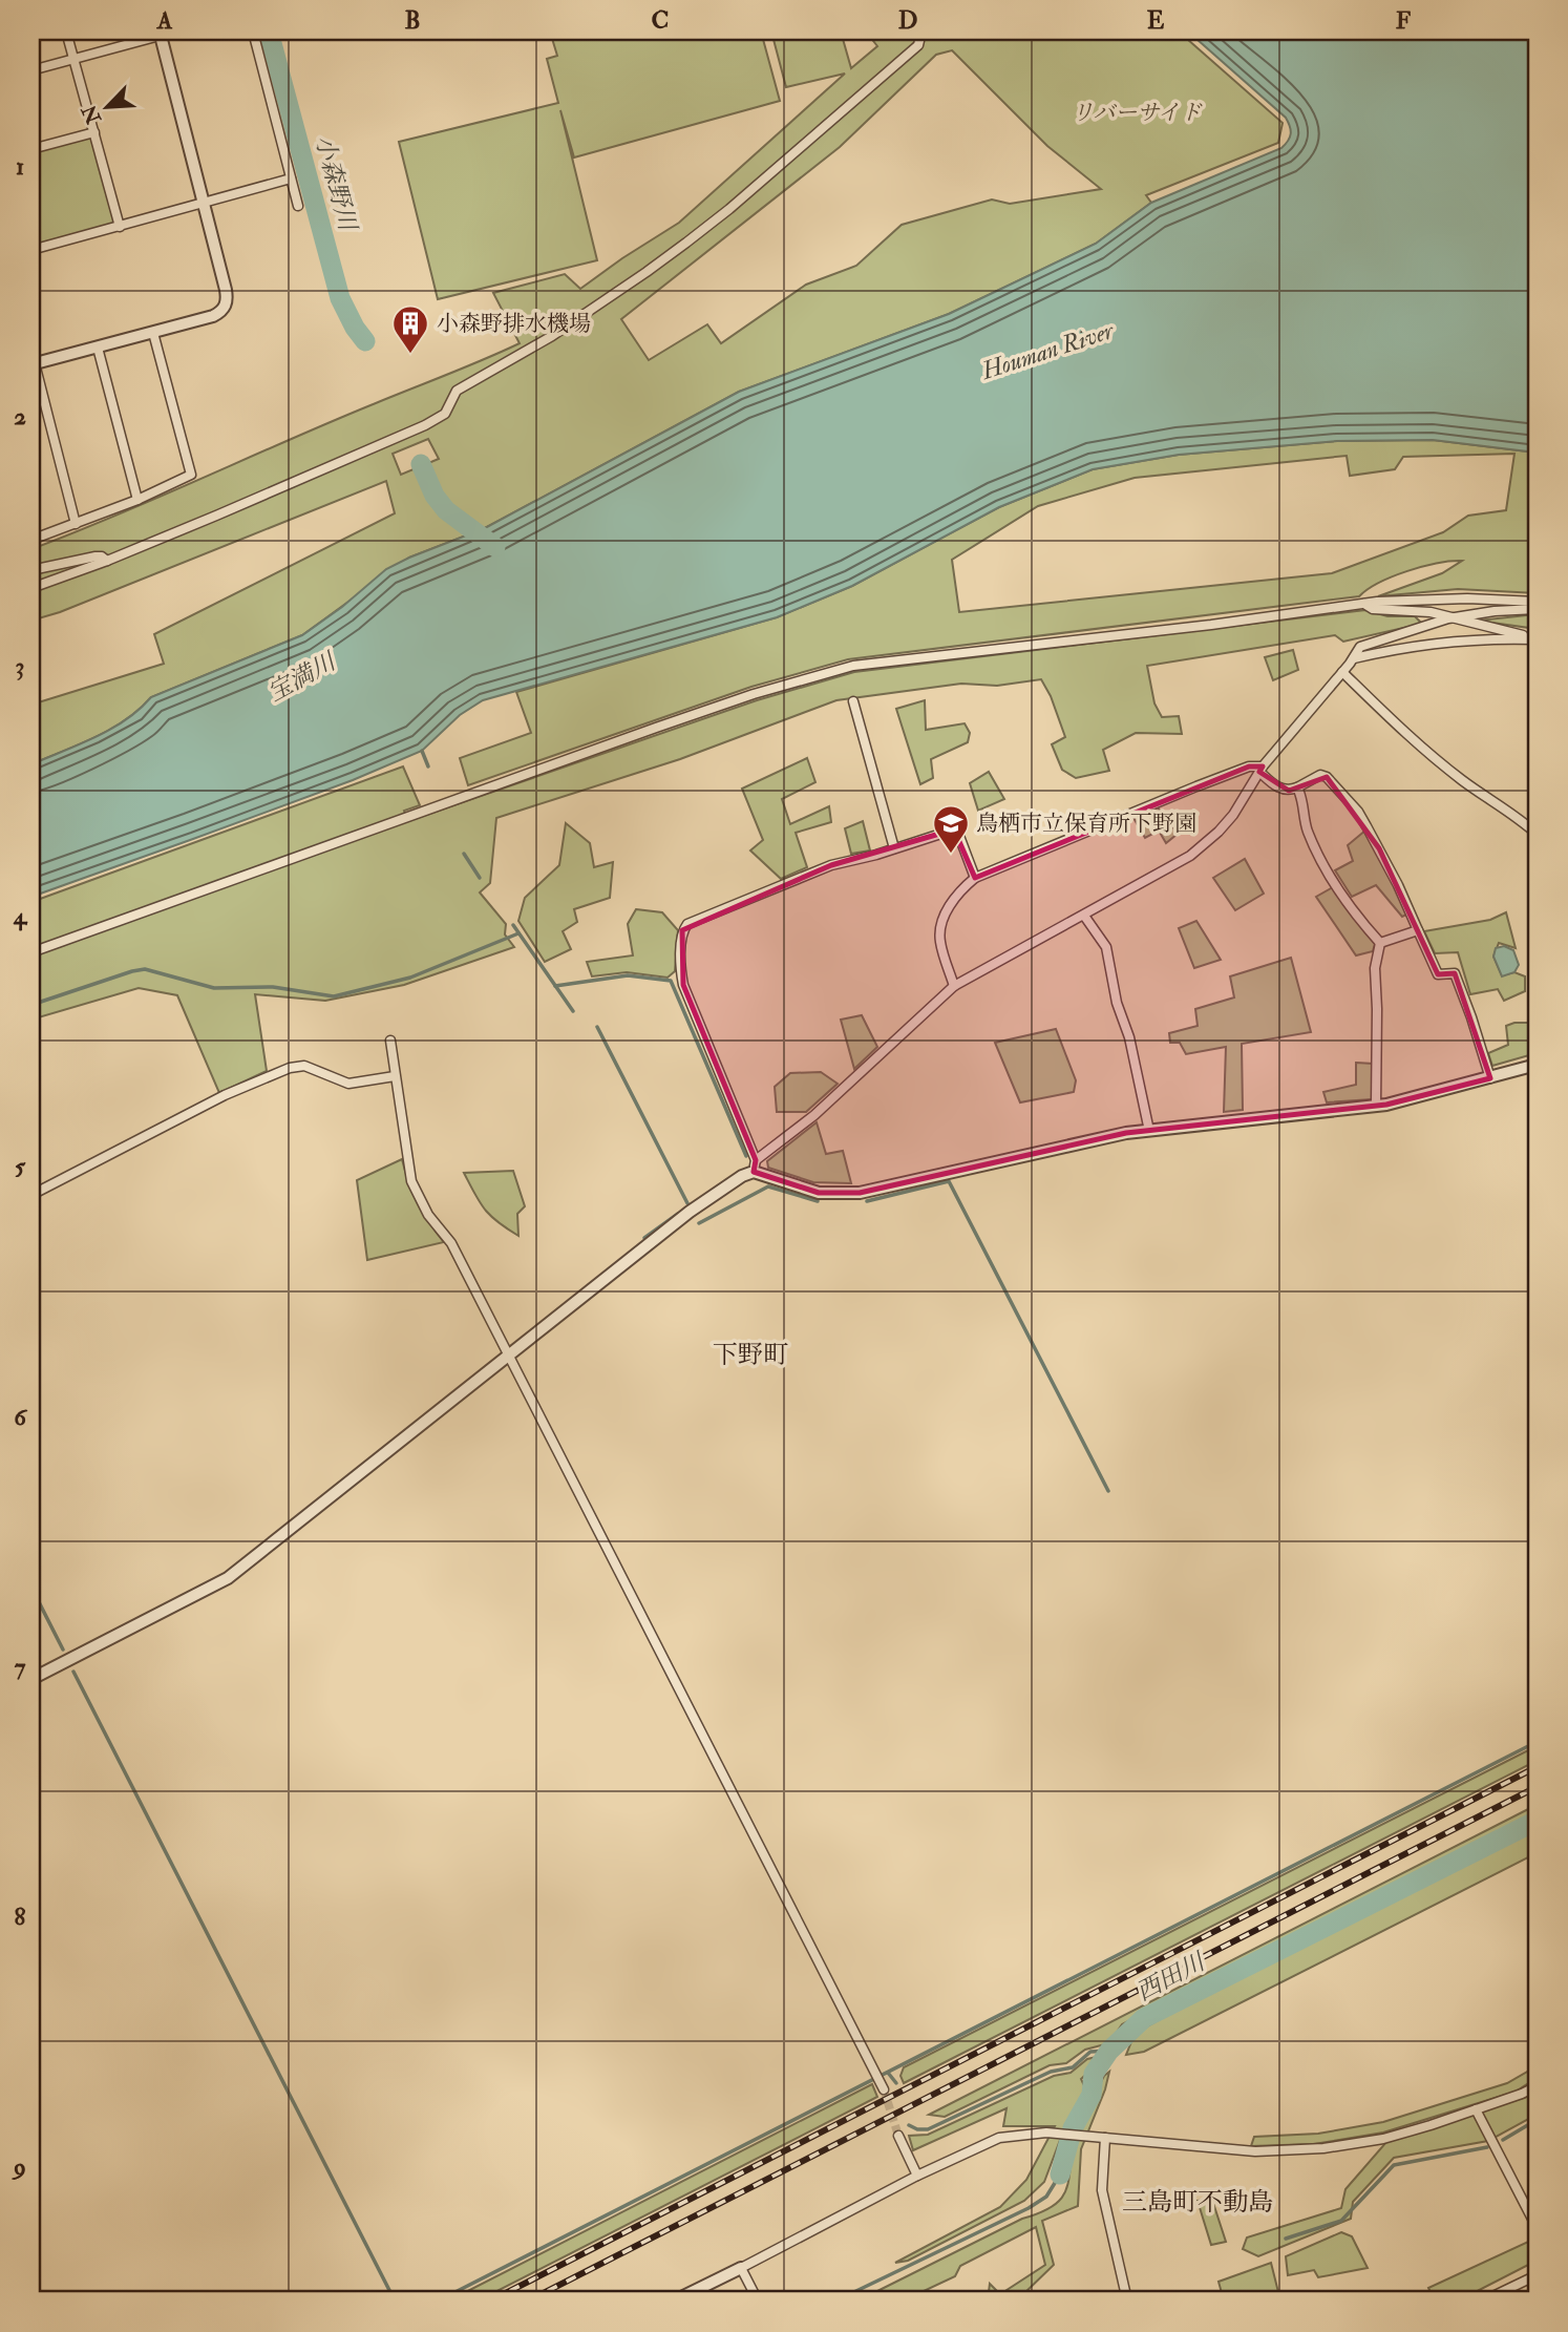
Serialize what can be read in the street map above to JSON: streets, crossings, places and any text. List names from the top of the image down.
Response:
{
  "districts": ["下野町", "三島町不動島"],
  "water": [
    "小森野川",
    "Houman River",
    "宝満川",
    "西田川"
  ],
  "parks": ["リバーサイド"],
  "places": {
    "building": ["小森野排水機場"],
    "school or university": ["鳥栖市立保育所下野園"]
  },
  "north": "bottom left",
  "grid": {
    "columns": [
      "A",
      "B",
      "C",
      "D",
      "E",
      "F"
    ],
    "rows": [
      "1",
      "2",
      "3",
      "4",
      "5",
      "6",
      "7",
      "8",
      "9"
    ]
  }
}
